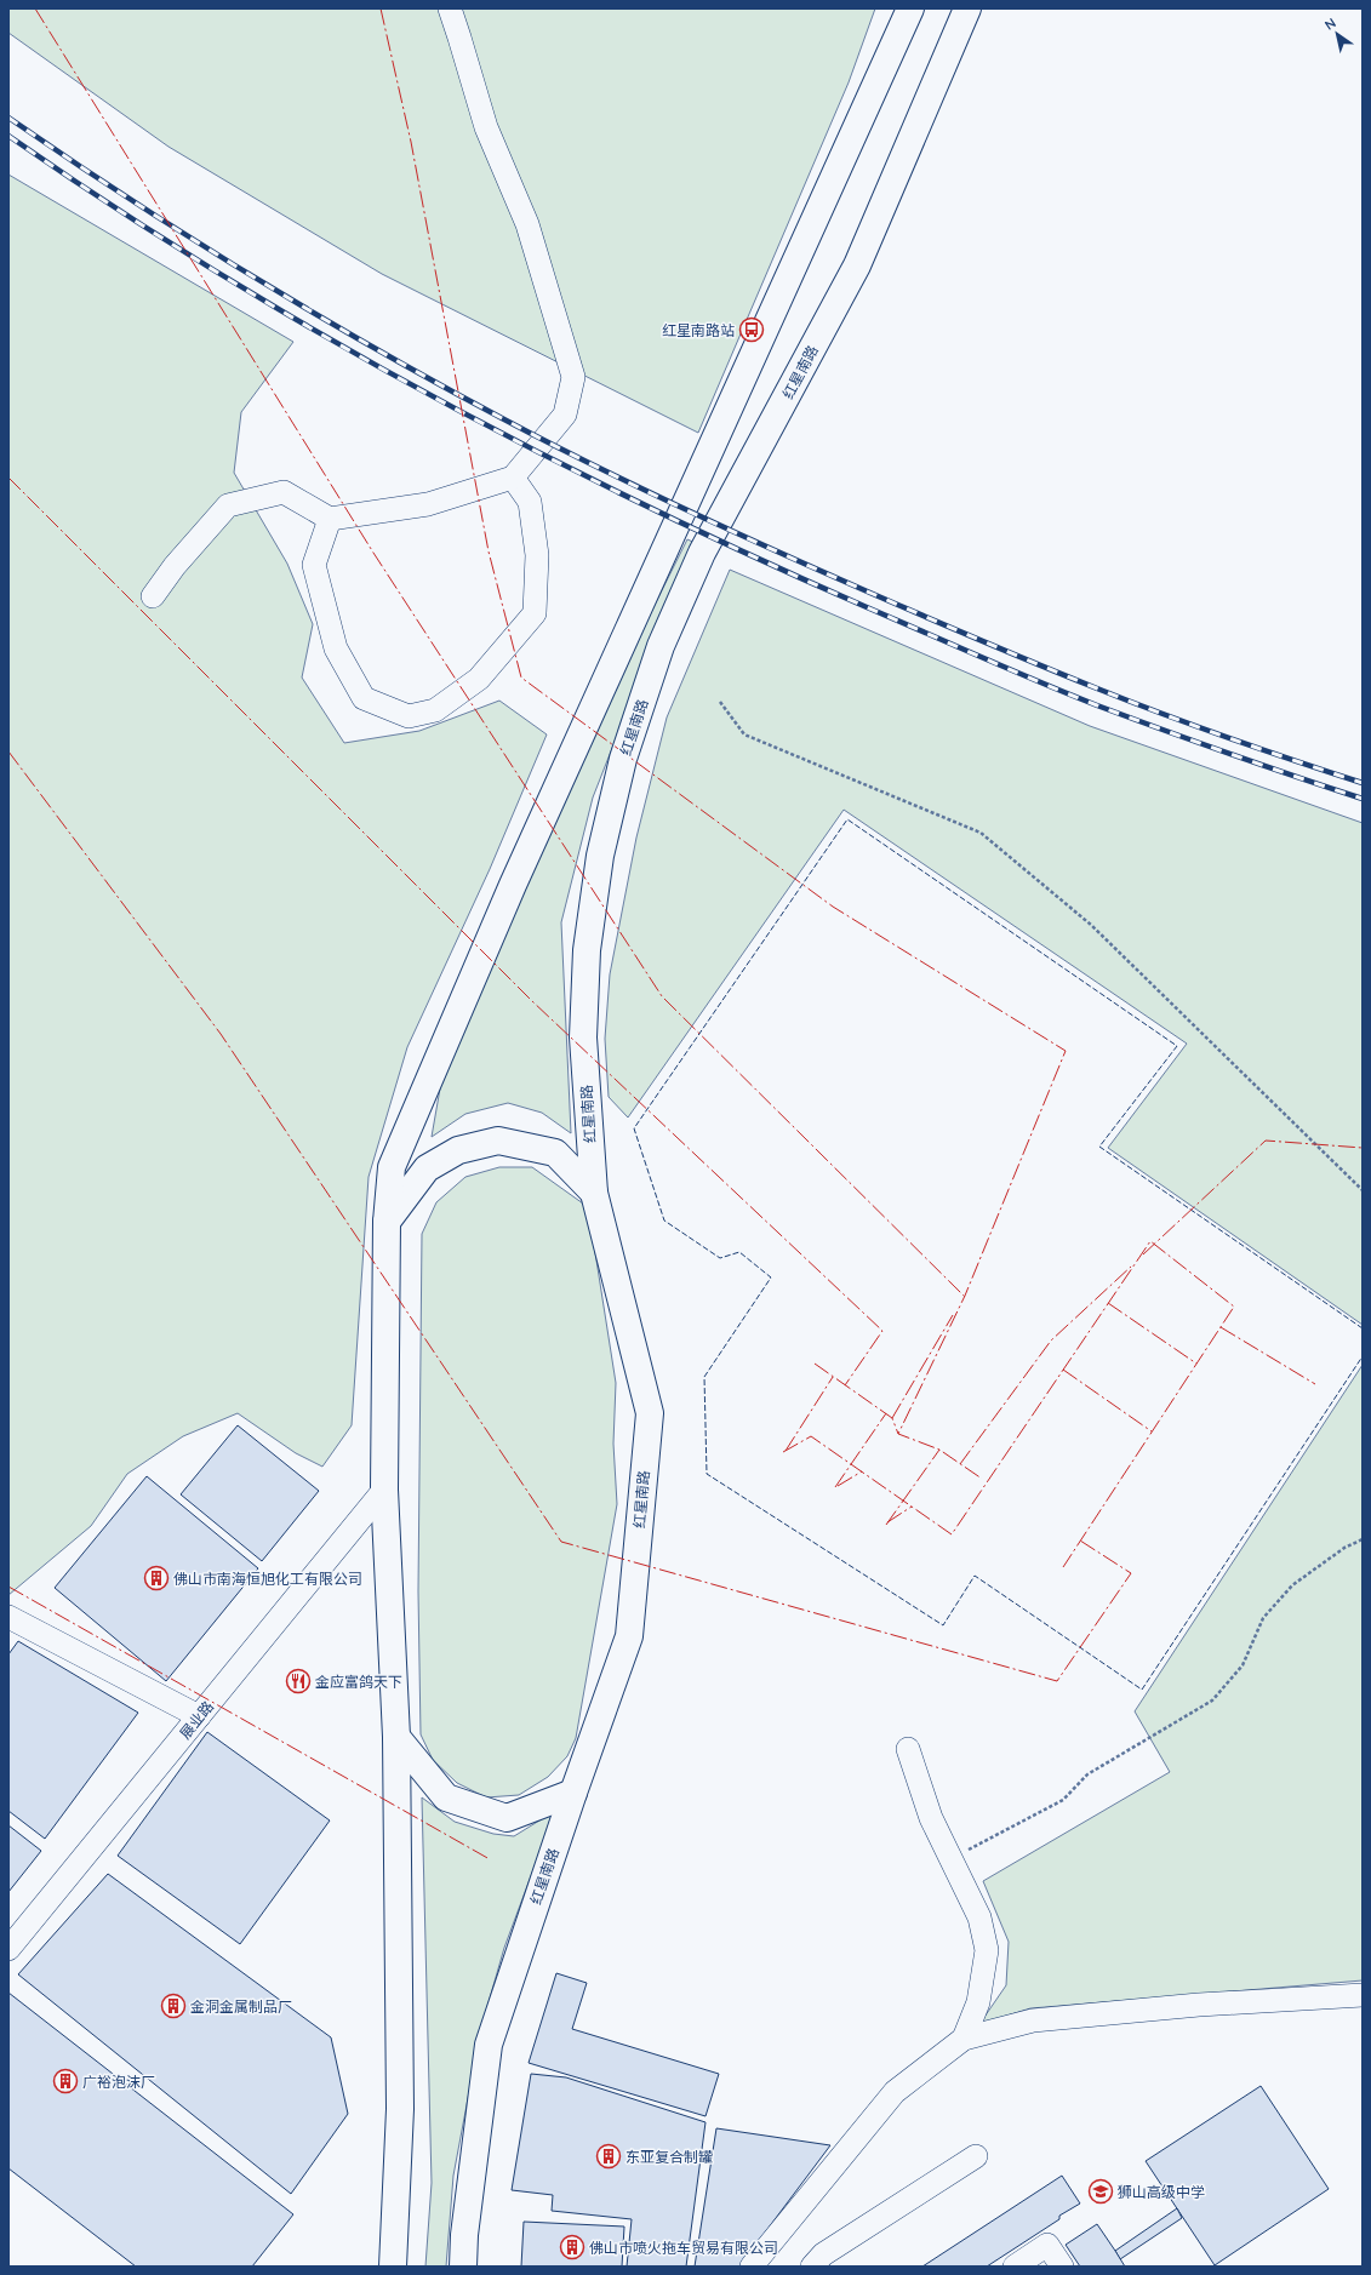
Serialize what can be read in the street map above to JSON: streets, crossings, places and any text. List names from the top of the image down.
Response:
{
  "streets": {
    "main road": ["红星南路"],
    "street": ["展业路"]
  },
  "places": {
    "bus stop": ["红星南路站"],
    "building": [
      "佛山市南海恒旭化工有限公司",
      "金洞金属制品厂",
      "广裕泡沫厂",
      "东亚复合制罐",
      "佛山市喷火拖车贸易有限公司"
    ],
    "restaurant": ["金应富鸽天下"],
    "school or university": ["狮山高级中学"]
  },
  "north": "top left"
}
